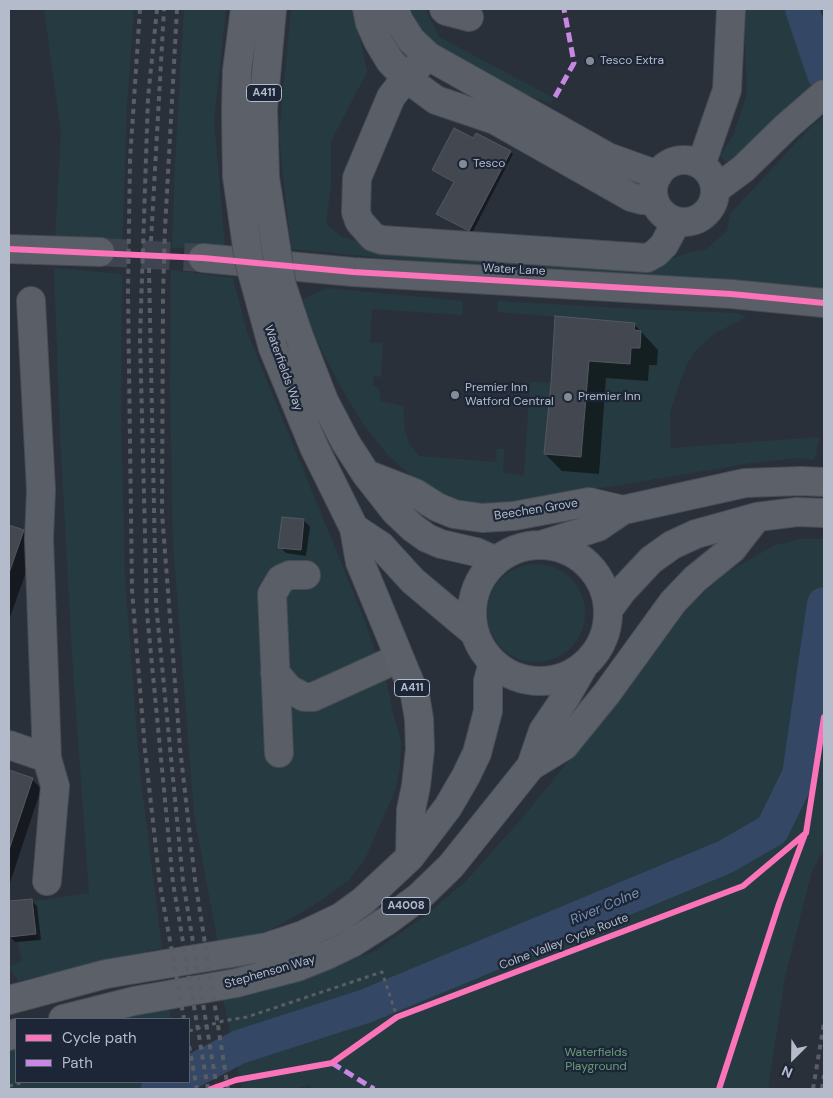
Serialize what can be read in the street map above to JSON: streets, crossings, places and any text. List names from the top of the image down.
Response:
{
  "streets": {
    "main road": [
      "A411",
      "Waterfields Way",
      "Beechen Grove",
      "A4008",
      "Stephenson Way"
    ],
    "street": ["Water Lane"],
    "cycle path": ["Colne Valley Cycle Route"]
  },
  "crossings": [
    ["A411", "Waterfields Way"],
    ["A411", "Stephenson Way"],
    ["Waterfields Way", "Beechen Grove"],
    ["Waterfields Way", "Stephenson Way"],
    ["Beechen Grove", "Stephenson Way"],
    ["A4008", "Stephenson Way"]
  ],
  "water": ["River Colne"],
  "parks": ["Waterfields Playground"],
  "places": [
    "Tesco Extra",
    "Tesco",
    "Premier Inn Watford Central",
    "Premier Inn"
  ],
  "legend": ["Cycle path", "Path"],
  "north": "bottom left"
}
